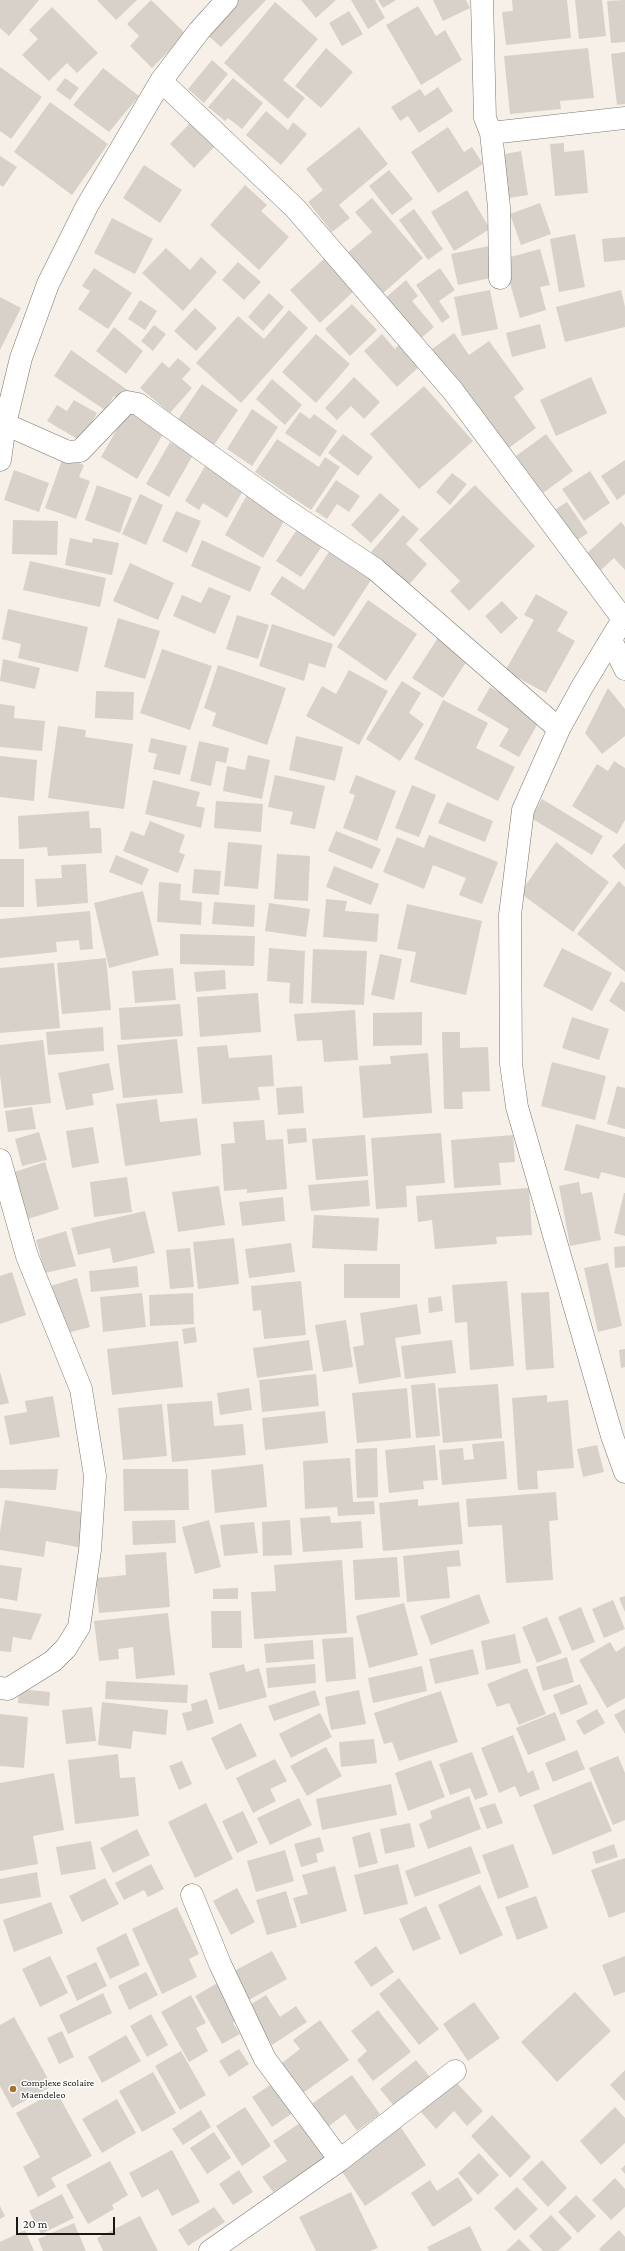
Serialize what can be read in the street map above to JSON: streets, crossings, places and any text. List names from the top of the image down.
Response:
{
  "places": ["Complexe Scolaire Maendeleo"],
  "scale_bar": "20 m"
}
